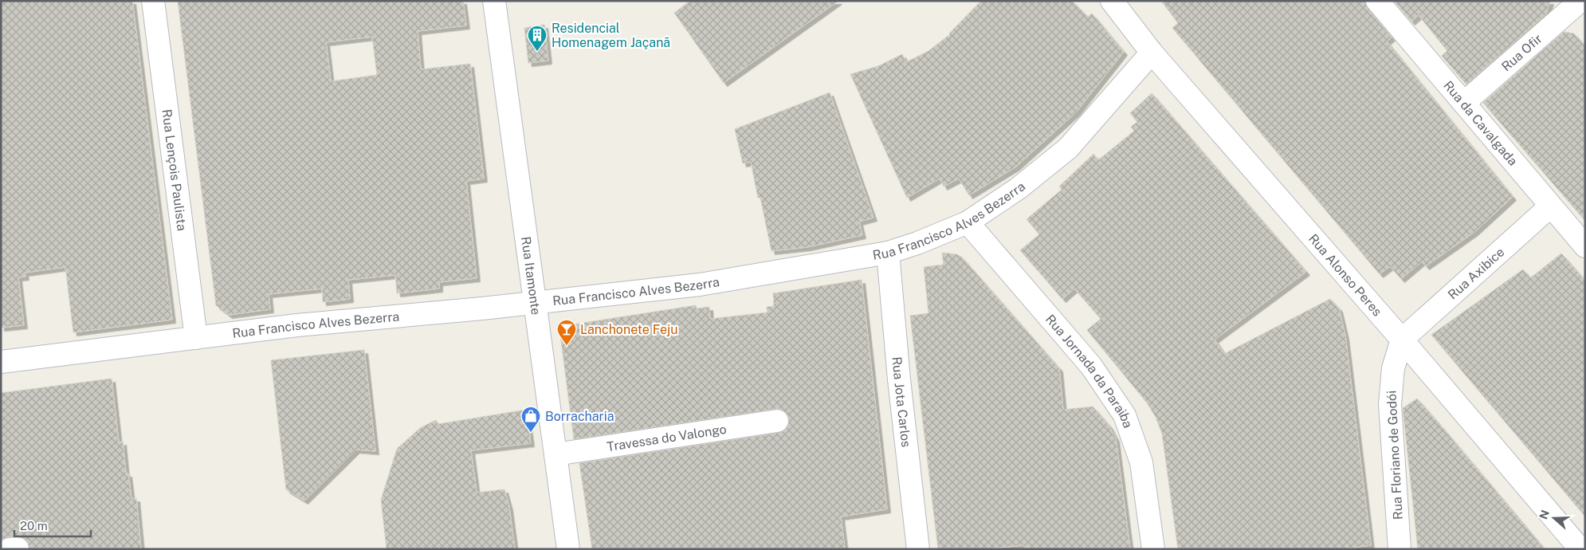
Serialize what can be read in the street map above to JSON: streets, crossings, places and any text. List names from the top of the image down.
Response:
{
  "streets": {
    "street": [
      "Rua Ofir",
      "Rua da Cavalgada",
      "Rua Lençois Paulista",
      "Rua Francisco Alves Bezerra",
      "Rua Axibice",
      "Rua Itamonte",
      "Rua Alonso Peres",
      "Rua Jornada da Paraiba",
      "Rua Jota Carlos",
      "Travessa do Valongo",
      "Rua Floriano de Godói"
    ]
  },
  "crossings": [
    ["Rua Ofir", "Rua da Cavalgada"],
    ["Rua da Cavalgada", "Rua Axibice"],
    ["Rua Lençois Paulista", "Rua Francisco Alves Bezerra"],
    ["Rua Francisco Alves Bezerra", "Rua Itamonte"],
    ["Rua Francisco Alves Bezerra", "Rua Alonso Peres"],
    ["Rua Francisco Alves Bezerra", "Rua Jornada da Paraiba"],
    ["Rua Francisco Alves Bezerra", "Rua Jota Carlos"],
    ["Rua Axibice", "Rua Alonso Peres"],
    ["Rua Axibice", "Rua Floriano de Godói"],
    ["Rua Itamonte", "Travessa do Valongo"],
    ["Rua Alonso Peres", "Rua Floriano de Godói"]
  ],
  "places": {
    "building": ["Residencial Homenagem Jaçanã"],
    "bar": ["Lanchonete Feju"],
    "shop": ["Borracharia"]
  },
  "scale_bar": "20 m",
  "north": "left"
}
